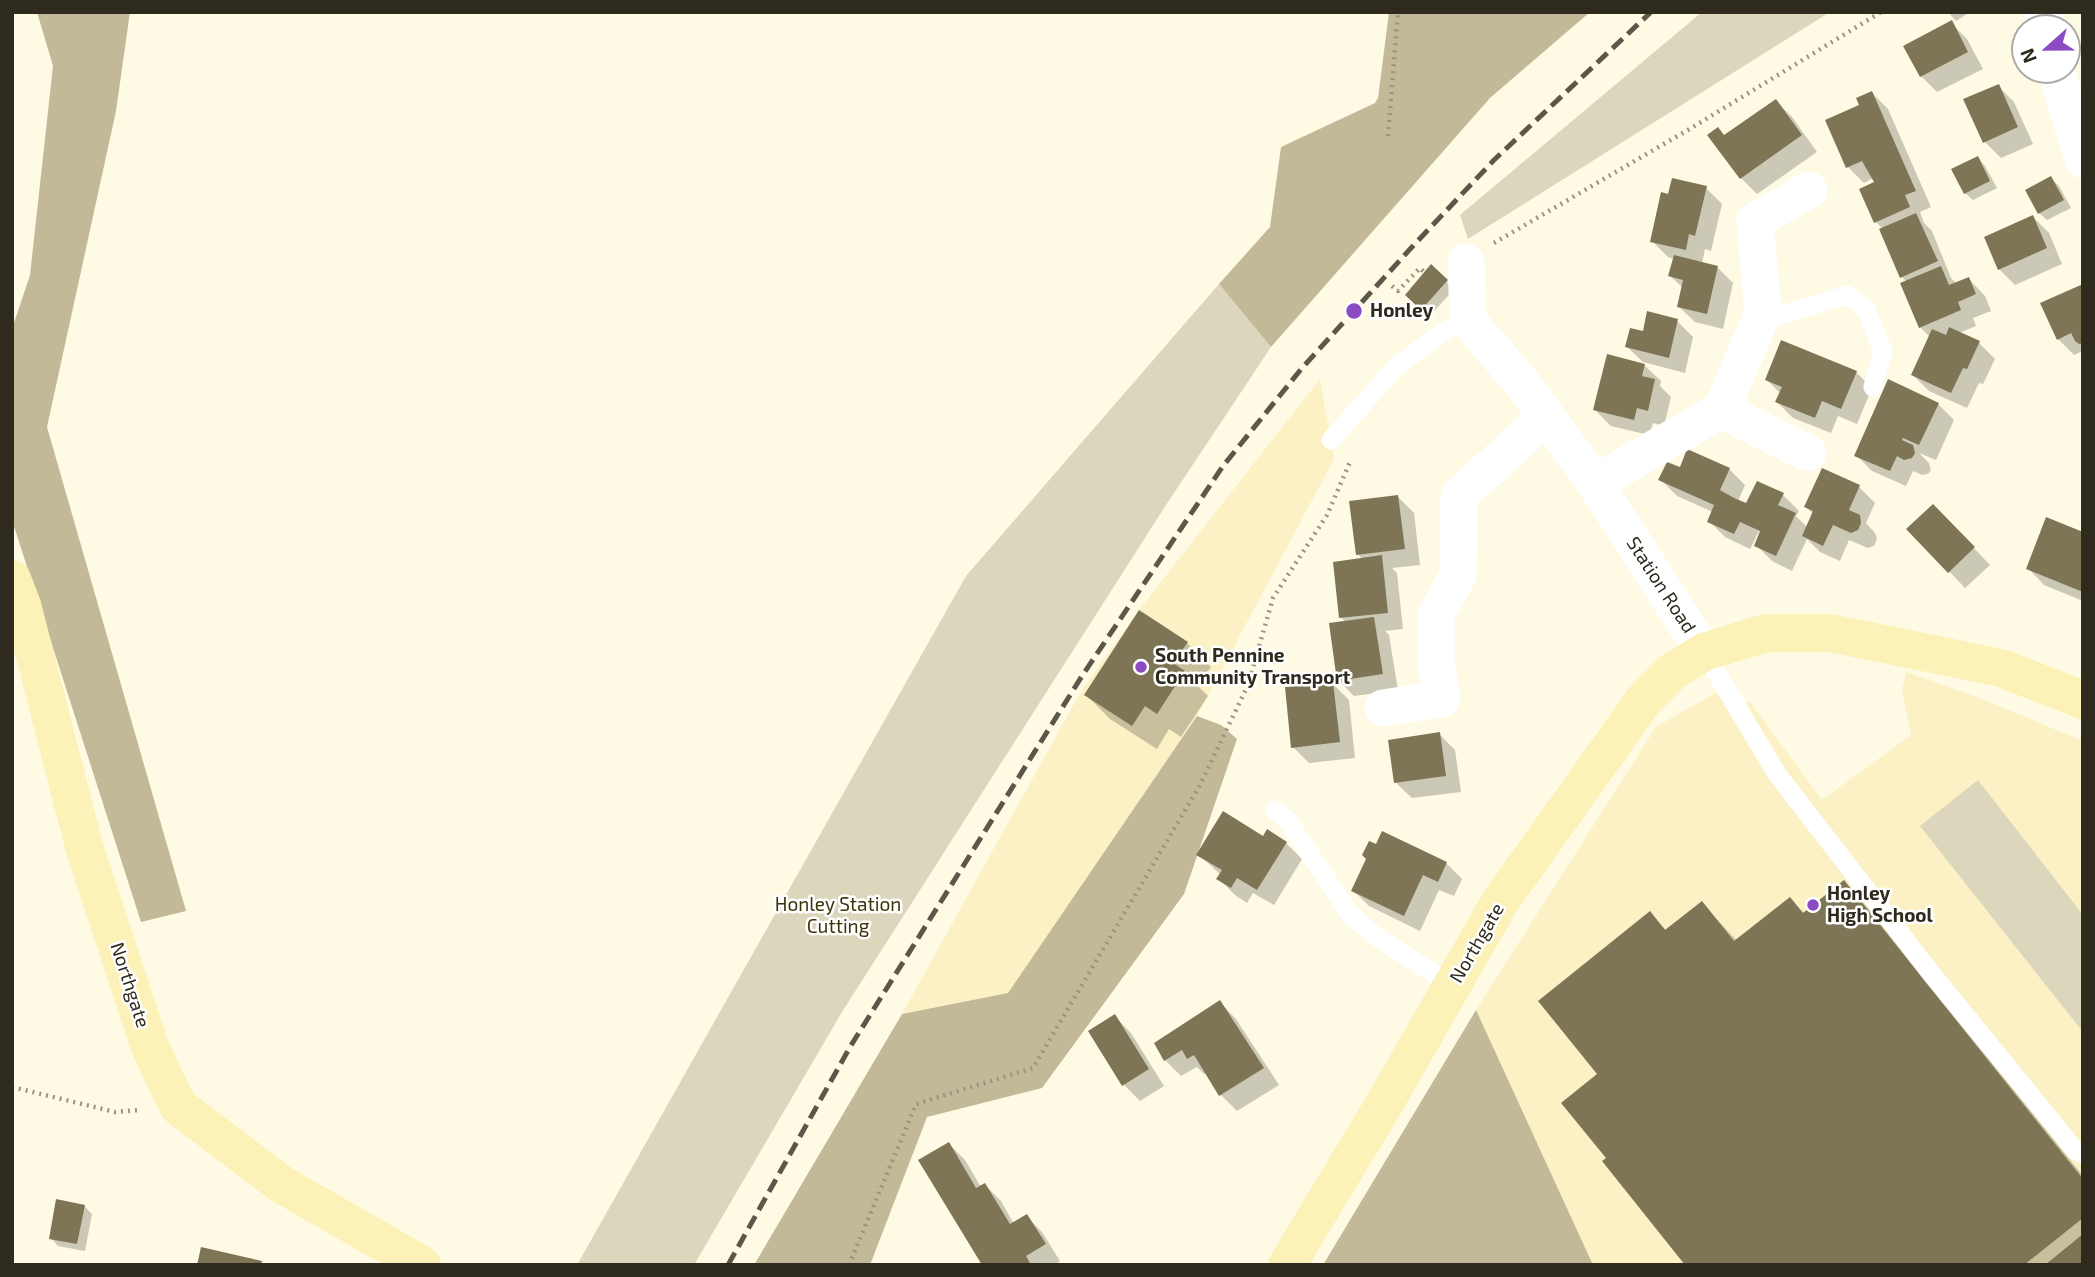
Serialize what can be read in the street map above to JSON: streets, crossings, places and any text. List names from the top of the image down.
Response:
{
  "streets": {
    "street": ["Station Road", "Northgate"]
  },
  "crossings": [
    ["Station Road", "Northgate"]
  ],
  "parks": ["Honley Station Cutting"],
  "places": ["Honley", "South Pennine Community Transport", "Honley High School"],
  "north": "left"
}
